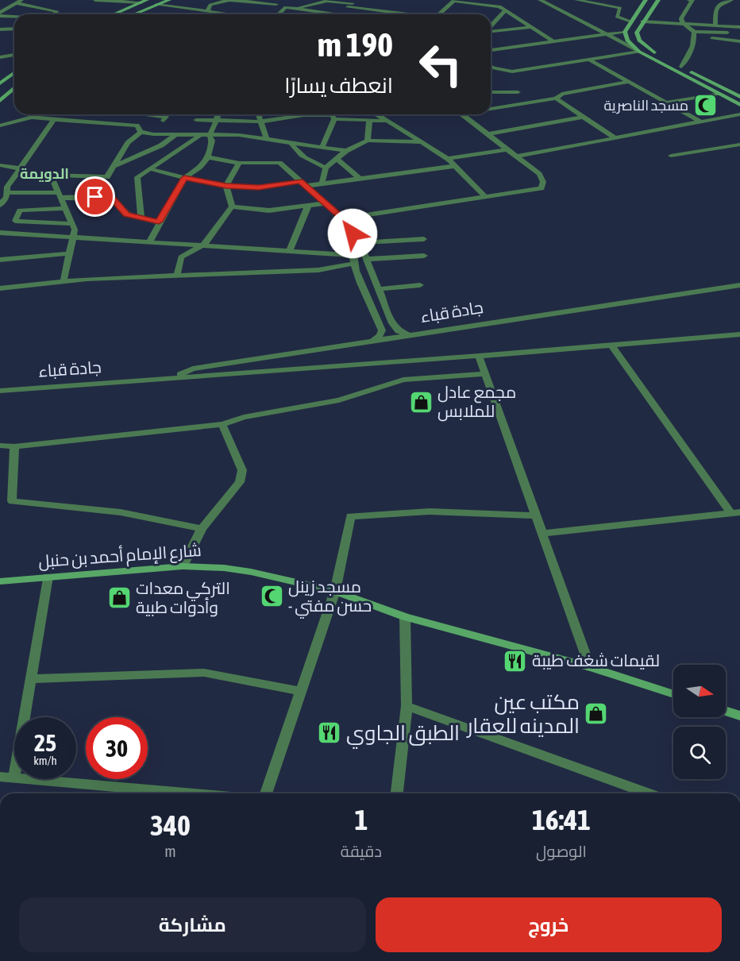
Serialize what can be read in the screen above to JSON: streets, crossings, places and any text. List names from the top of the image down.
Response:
{
  "streets": {
    "main road": ["شارع الإمام أحمد بن حنبل"],
    "street": ["جادة قباء"]
  },
  "districts": ["الدويمة"],
  "places": {
    "mosque": ["مسجد الناصرية", "مسجد زينل - حسن مفتي"],
    "shop": ["مجمع عادل للملابس", "التركي معدات وأدوات طبية", "مكتب عين المدينه للعقار"],
    "restaurant": ["لقيمات شغف طيبة", "الطبق الجاوي"]
  },
  "north": "right",
  "page": {
    "turn": ["190 m", "انعطف يسارًا"],
    "speed": "25 km/h",
    "limit": "30",
    "eta": [
      "16:41",
      "الوصول",
      "1",
      "دقيقة",
      "340",
      "m"
    ],
    "buttons": ["خروج", "مشاركة"]
  }
}
